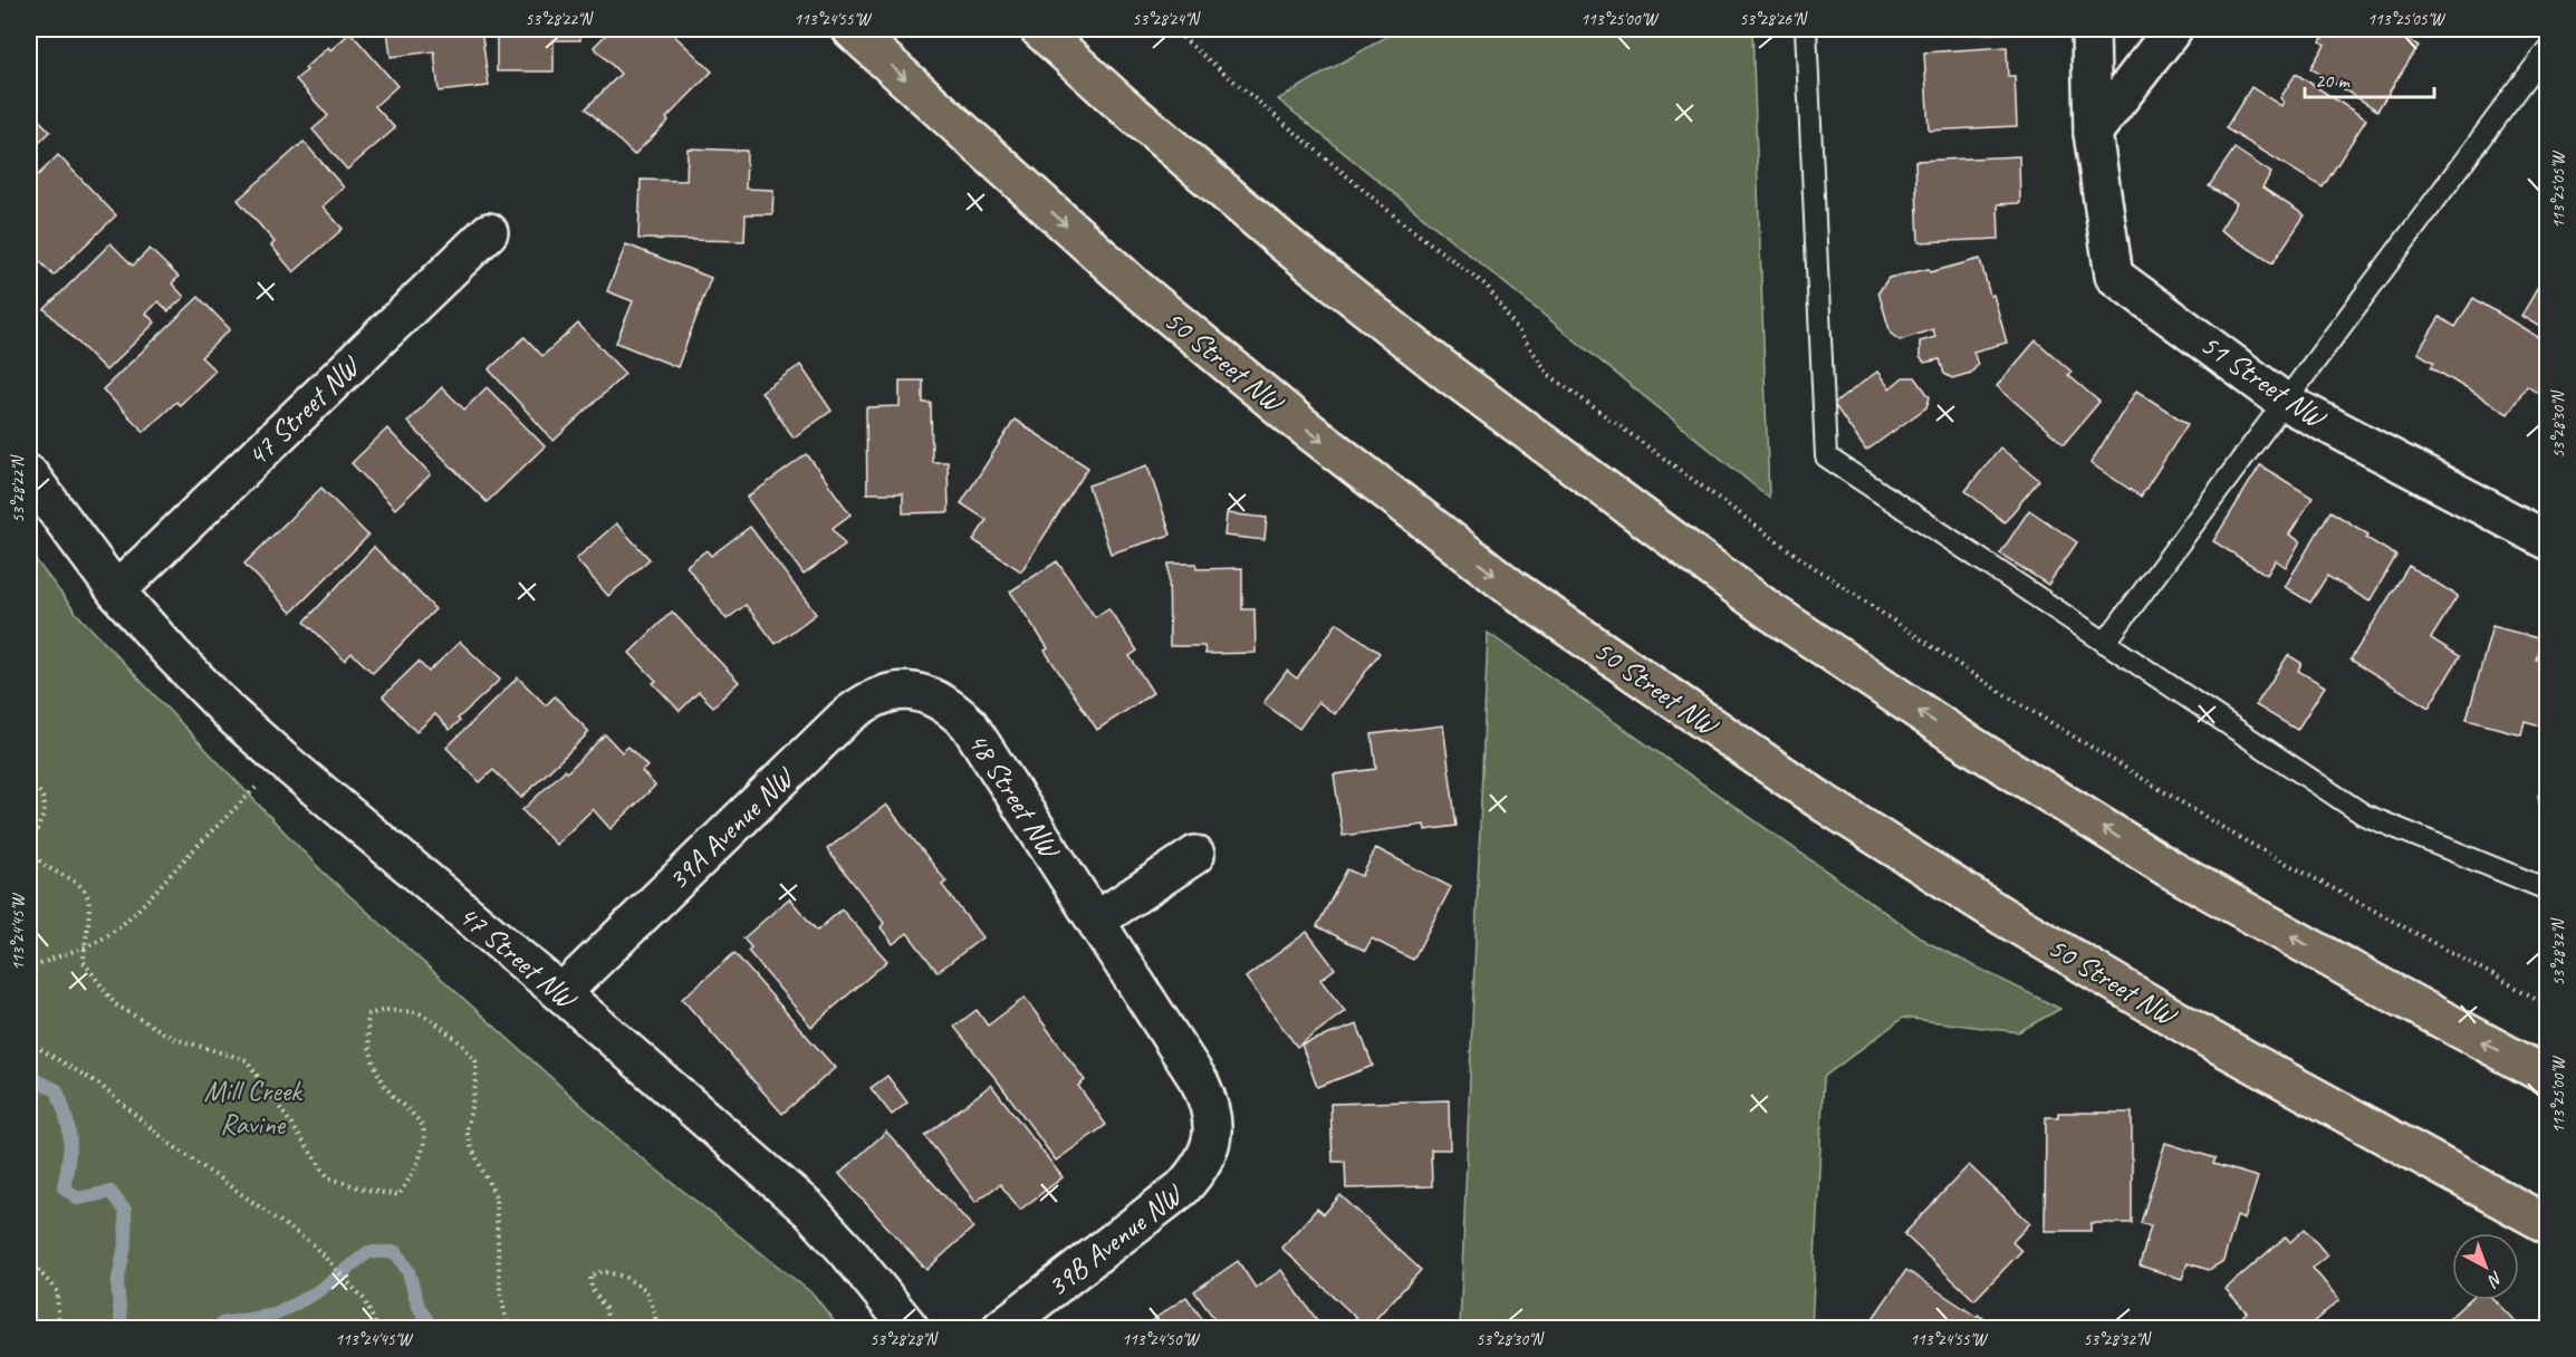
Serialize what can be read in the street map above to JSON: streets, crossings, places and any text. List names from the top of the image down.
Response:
{
  "streets": {
    "main road": ["50 Street NW"],
    "street": [
      "51 Street NW",
      "47 Street NW",
      "48 Street NW",
      "39A Avenue NW",
      "39B Avenue NW"
    ]
  },
  "crossings": [
    ["47 Street NW", "39A Avenue NW"],
    ["48 Street NW", "39A Avenue NW"],
    ["48 Street NW", "39B Avenue NW"]
  ],
  "parks": ["Mill Creek Ravine"],
  "scale_bar": "20 m",
  "north": "bottom right",
  "coordinates": [
    "53°28'22\"N",
    "113°24'55\"W",
    "53°28'24\"N",
    "113°25'00\"W",
    "53°28'26\"N",
    "113°25'05\"W",
    "53°28'30\"N",
    "113°24'45\"W",
    "53°28'32\"N",
    "53°28'28\"N",
    "113°24'50\"W"
  ]
}
